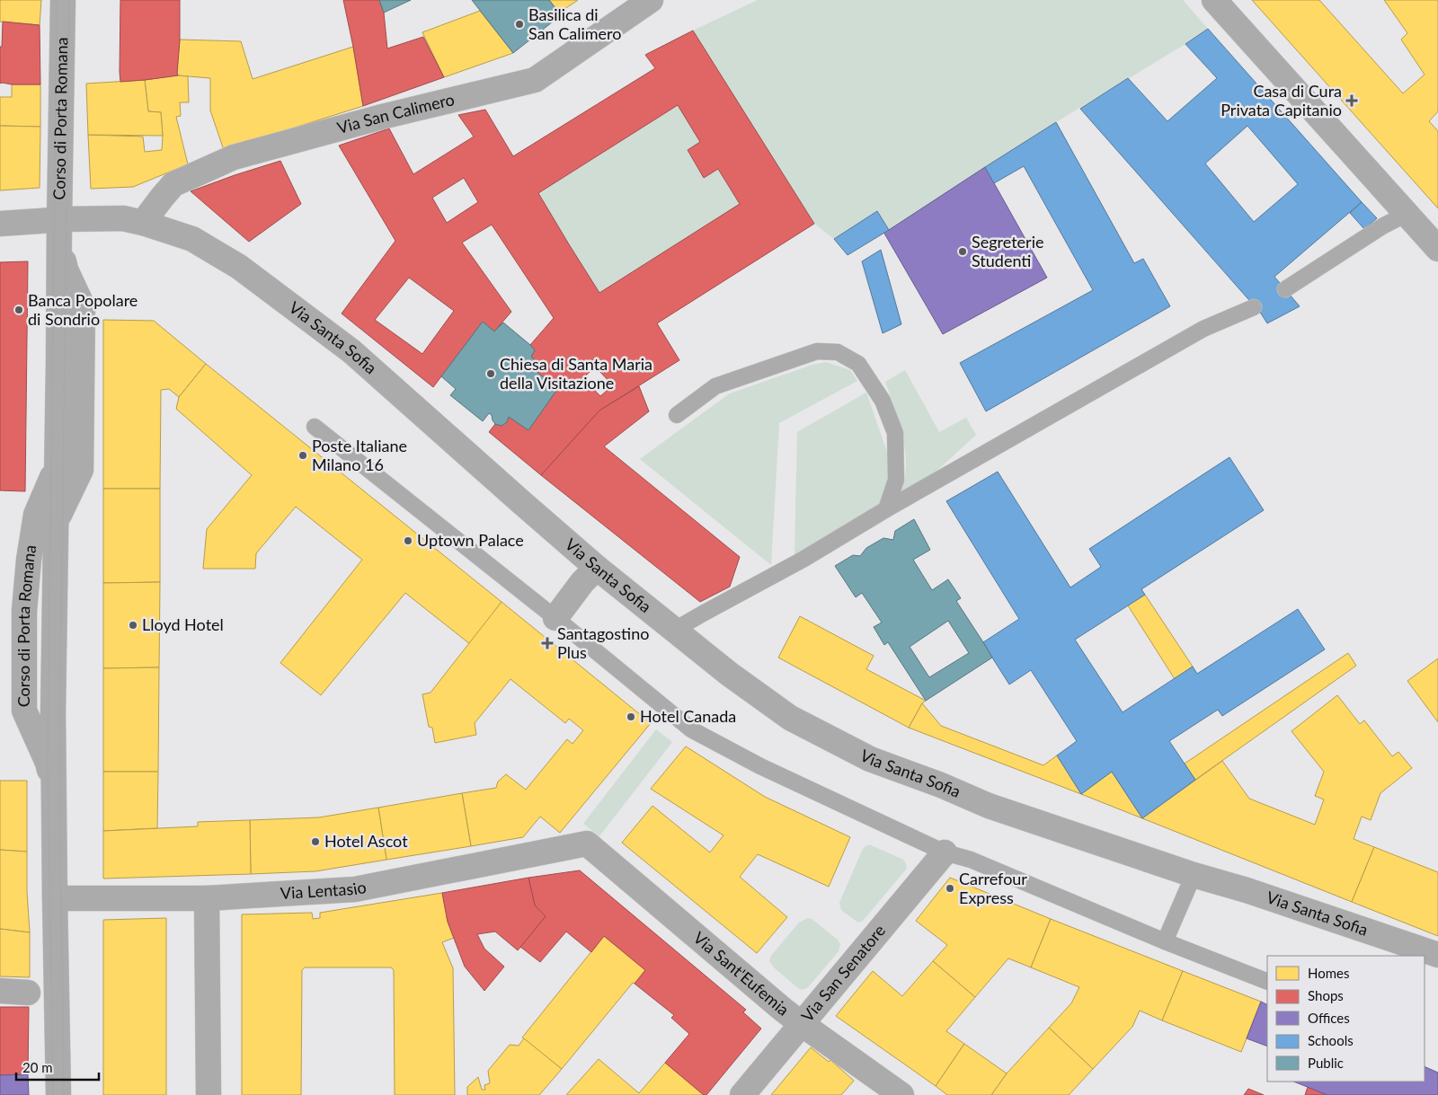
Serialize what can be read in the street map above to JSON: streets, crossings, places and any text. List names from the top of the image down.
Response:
{
  "streets": {
    "street": [
      "Via San Calimero",
      "Corso di Porta Romana",
      "Via Santa Sofia",
      "Via Lentasio",
      "Via Sant'Eufemia",
      "Via San Senatore"
    ]
  },
  "crossings": [
    ["Via San Calimero", "Via Santa Sofia"],
    ["Corso di Porta Romana", "Via Santa Sofia"],
    ["Corso di Porta Romana", "Via Lentasio"],
    ["Via Lentasio", "Via Sant'Eufemia"],
    ["Via Sant'Eufemia", "Via San Senatore"]
  ],
  "places": {
    "other": [
      "Basilica di San Calimero",
      "Segreterie Studenti",
      "Banca Popolare di Sondrio",
      "Chiesa di Santa Maria della Visitazione",
      "Poste Italiane Milano 16",
      "Uptown Palace",
      "Lloyd Hotel",
      "Hotel Canada",
      "Hotel Ascot",
      "Carrefour Express"
    ],
    "health": ["Casa di Cura Privata Capitanio", "Santagostino Plus"]
  },
  "legend": [
    "Homes",
    "Shops",
    "Offices",
    "Schools",
    "Public"
  ],
  "scale_bar": "20 m"
}
